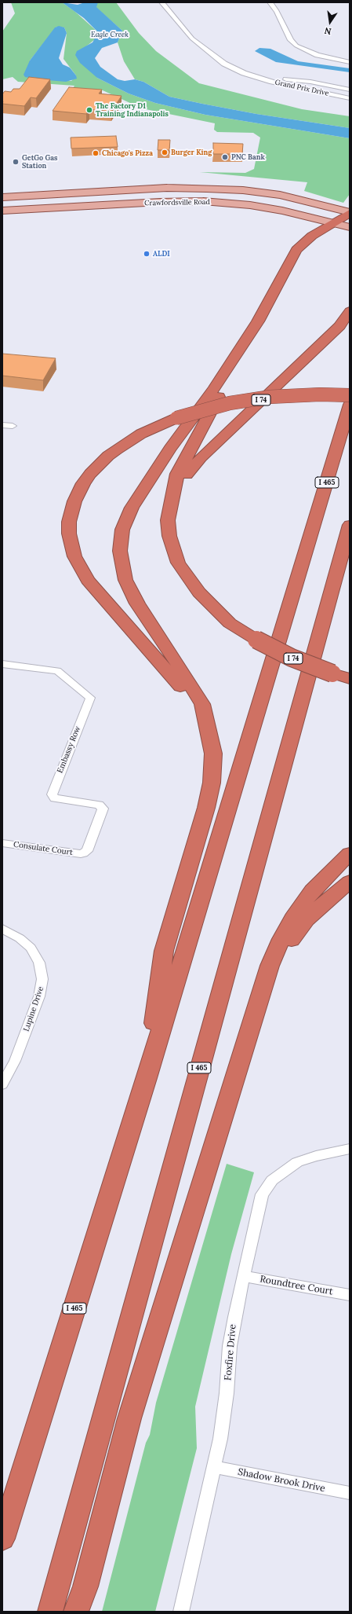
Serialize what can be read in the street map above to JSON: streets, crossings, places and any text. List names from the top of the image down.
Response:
{
  "streets": {
    "highway": ["I 74", "I 465"],
    "main road": ["Crawfordsville Road"],
    "street": [
      "Grand Prix Drive",
      "Embassy Row",
      "Consulate Court",
      "Lupine Drive",
      "Roundtree Court",
      "Foxfire Drive",
      "Shadow Brook Drive"
    ]
  },
  "crossings": [
    ["Embassy Row", "Consulate Court"],
    ["Roundtree Court", "Foxfire Drive"],
    ["Foxfire Drive", "Shadow Brook Drive"]
  ],
  "water": ["Eagle Creek"],
  "places": [
    "The Factory D1 Training Indianapolis",
    "Burger King",
    "Chicago's Pizza",
    "PNC Bank",
    "GetGo Gas Station",
    "ALDI"
  ],
  "north": "bottom"
}
